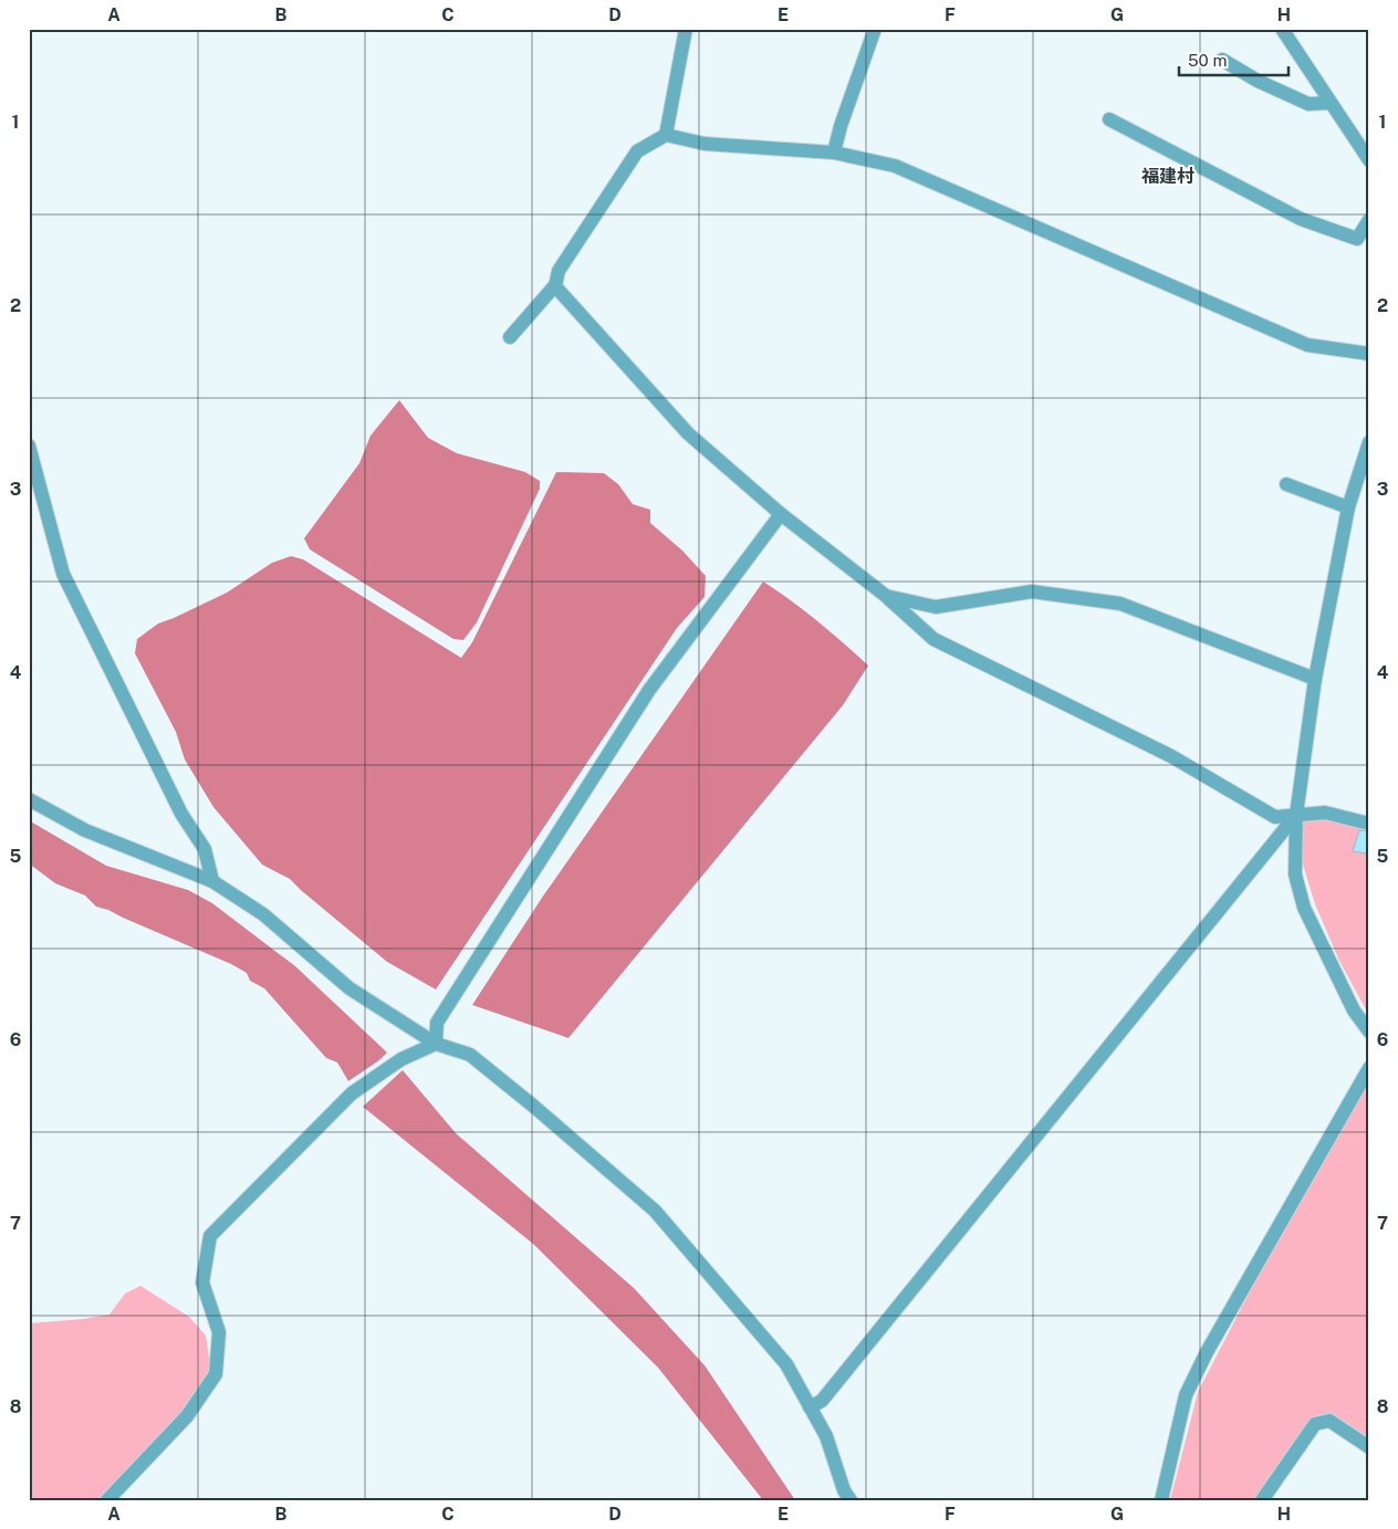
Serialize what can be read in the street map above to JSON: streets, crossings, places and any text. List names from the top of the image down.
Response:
{
  "districts": ["福建村"],
  "scale_bar": "50 m",
  "grid": {
    "columns": [
      "A",
      "B",
      "C",
      "D",
      "E",
      "F",
      "G",
      "H"
    ],
    "rows": [
      "1",
      "2",
      "3",
      "4",
      "5",
      "6",
      "7",
      "8"
    ]
  }
}
